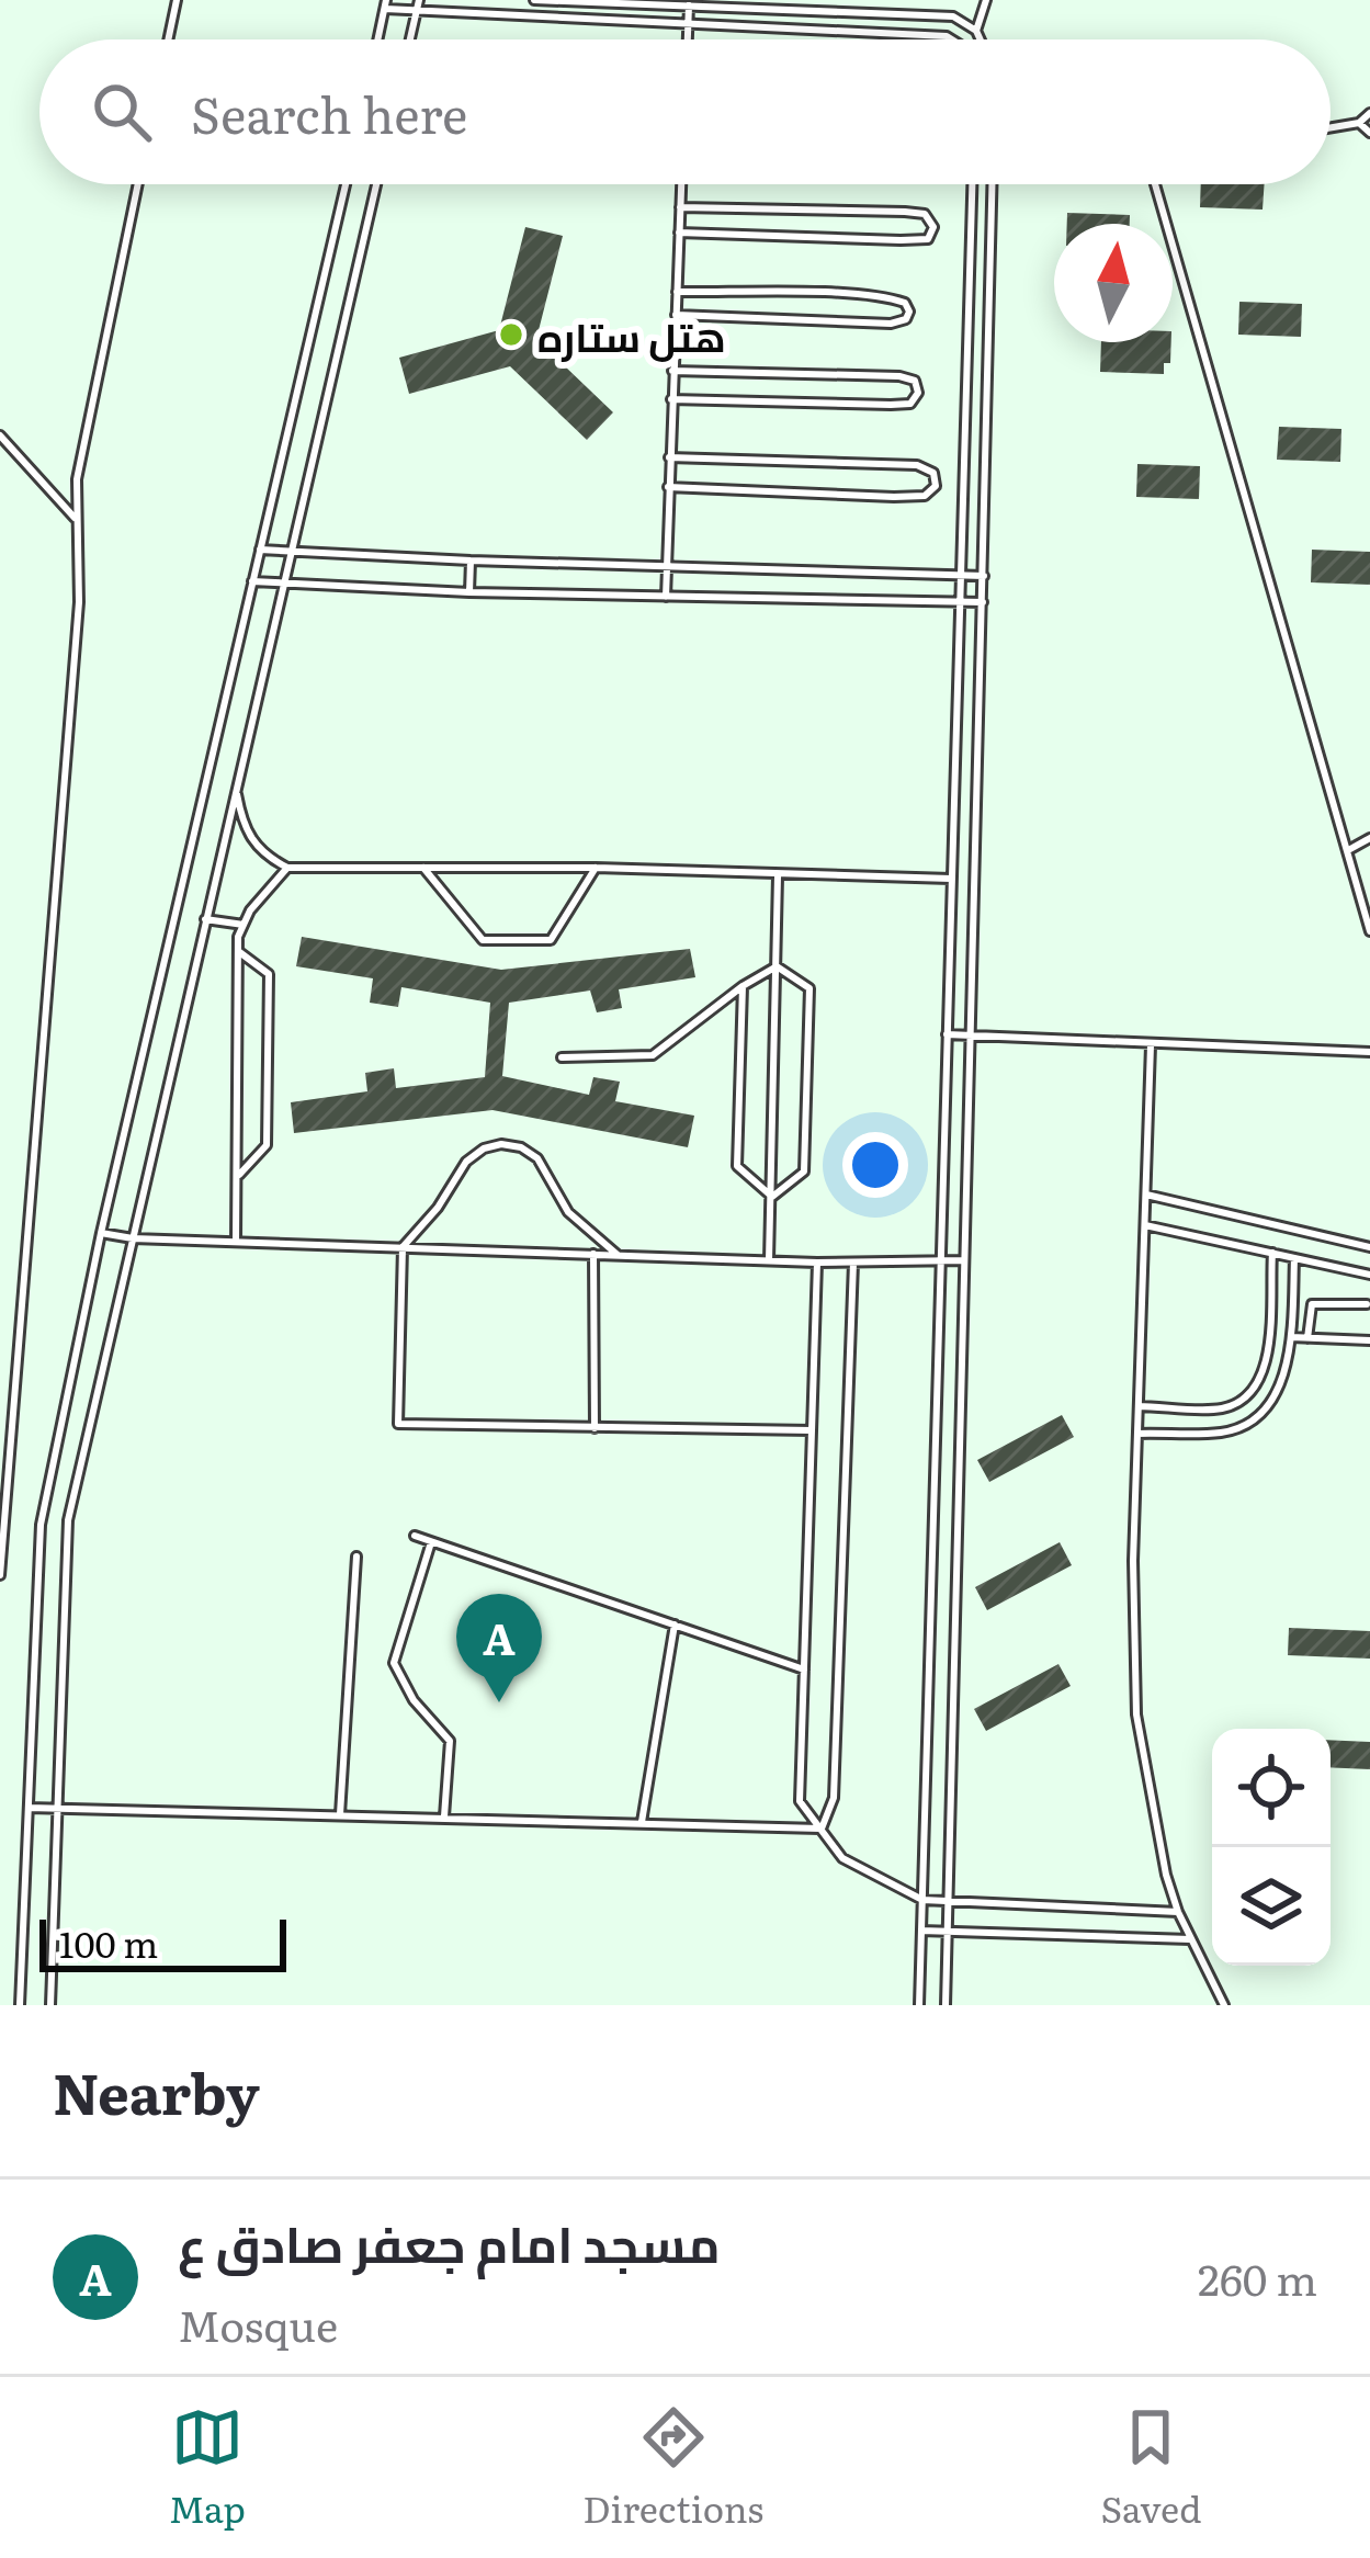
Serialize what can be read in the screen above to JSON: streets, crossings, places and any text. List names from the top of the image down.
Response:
{
  "places": ["هتل ستاره"],
  "scale_bar": "100 m",
  "north": "top",
  "page": {
    "search": "Search here",
    "pins": "A",
    "scale": "100 m",
    "heading": "Nearby",
    "list": [
      {
        "mark": "A",
        "name": "مسجد امام جعفر صادق ع",
        "note": "Mosque",
        "value": "260 m"
      }
    ],
    "nav": ["Map", "Directions", "Saved"]
  }
}
